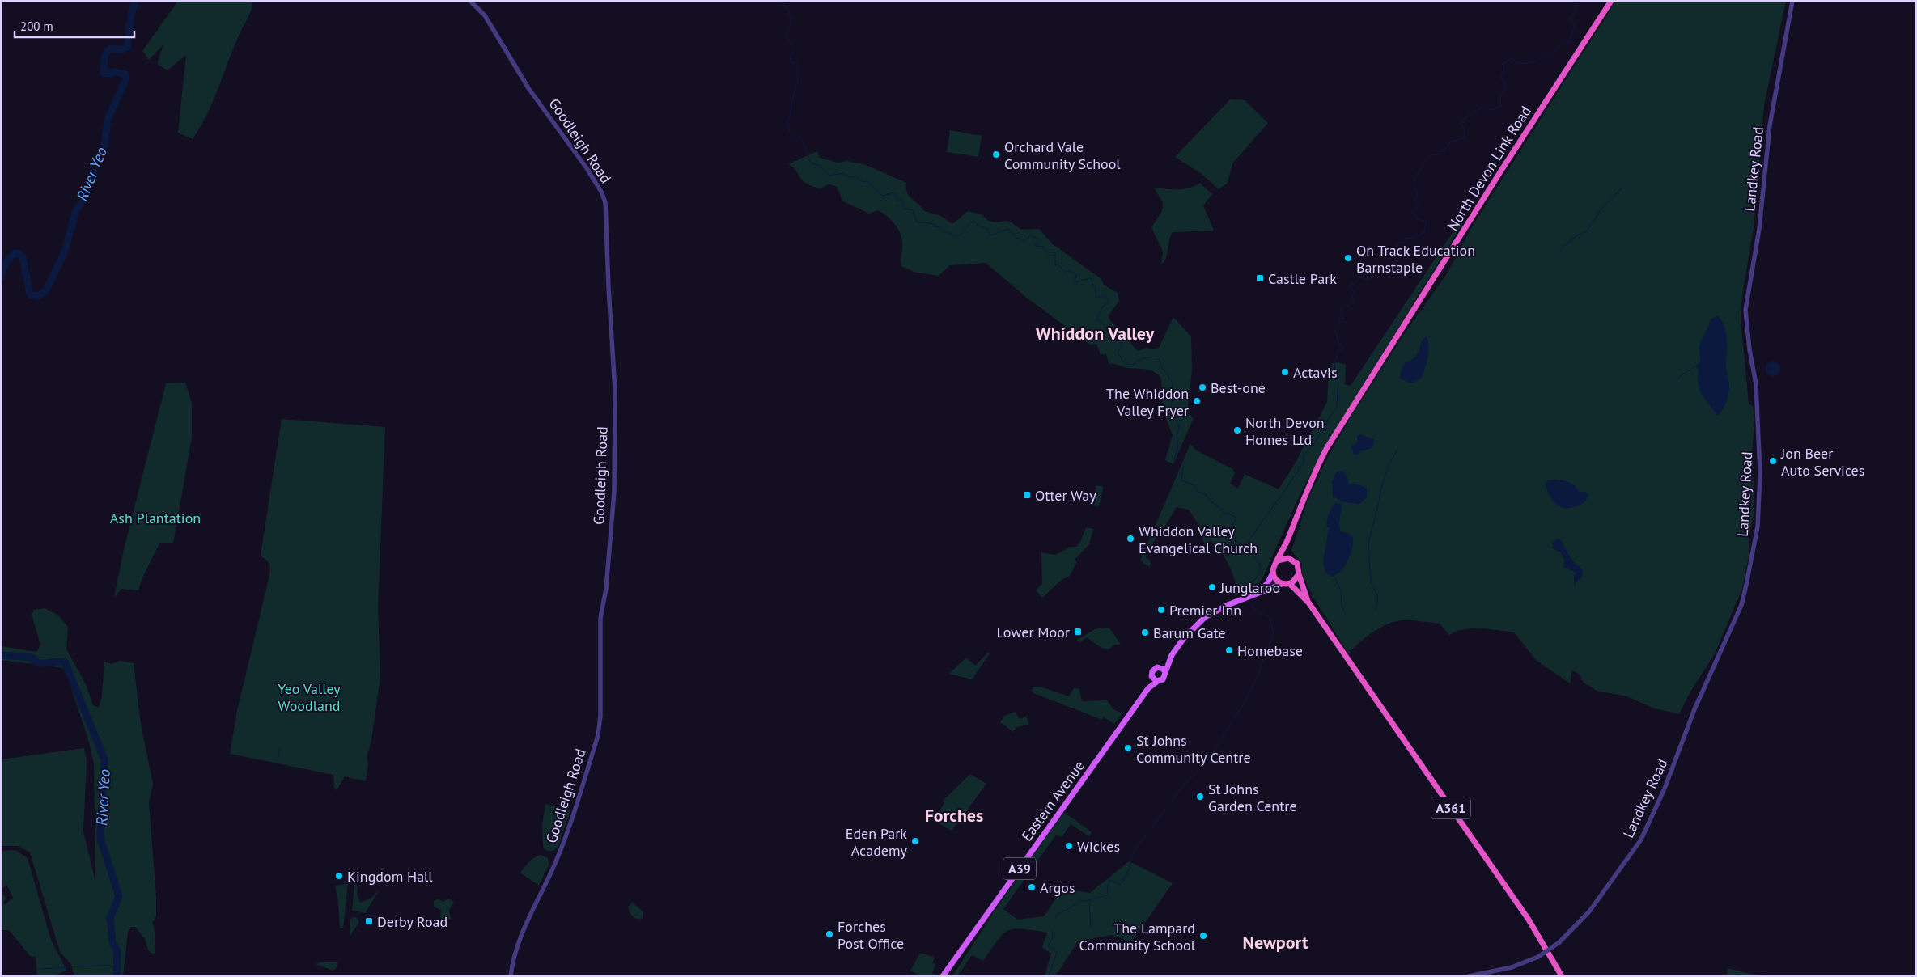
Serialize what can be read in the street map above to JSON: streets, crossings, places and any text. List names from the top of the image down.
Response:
{
  "streets": {
    "highway": ["North Devon Link Road", "A361"],
    "main road": ["Eastern Avenue", "A39"],
    "street": ["Goodleigh Road", "Landkey Road"]
  },
  "crossings": [
    ["North Devon Link Road", "A361"]
  ],
  "districts": ["Whiddon Valley", "Forches", "Newport"],
  "water": ["River Yeo"],
  "parks": ["Ash Plantation", "Yeo Valley Woodland"],
  "places": {
    "other": [
      "Orchard Vale Community School",
      "On Track Education Barnstaple",
      "Actavis",
      "Best-one",
      "The Whiddon Valley Fryer",
      "North Devon Homes Ltd",
      "Jon Beer Auto Services",
      "Whiddon Valley Evangelical Church",
      "Junglaroo",
      "Premier Inn",
      "Barum Gate",
      "Homebase",
      "St Johns Community Centre",
      "St Johns Garden Centre",
      "Eden Park Academy",
      "Wickes",
      "Kingdom Hall",
      "Argos",
      "Forches Post Office",
      "The Lampard Community School"
    ],
    "transit": [
      "Castle Park",
      "Otter Way",
      "Lower Moor",
      "Derby Road"
    ]
  },
  "scale_bar": "200 m"
}
